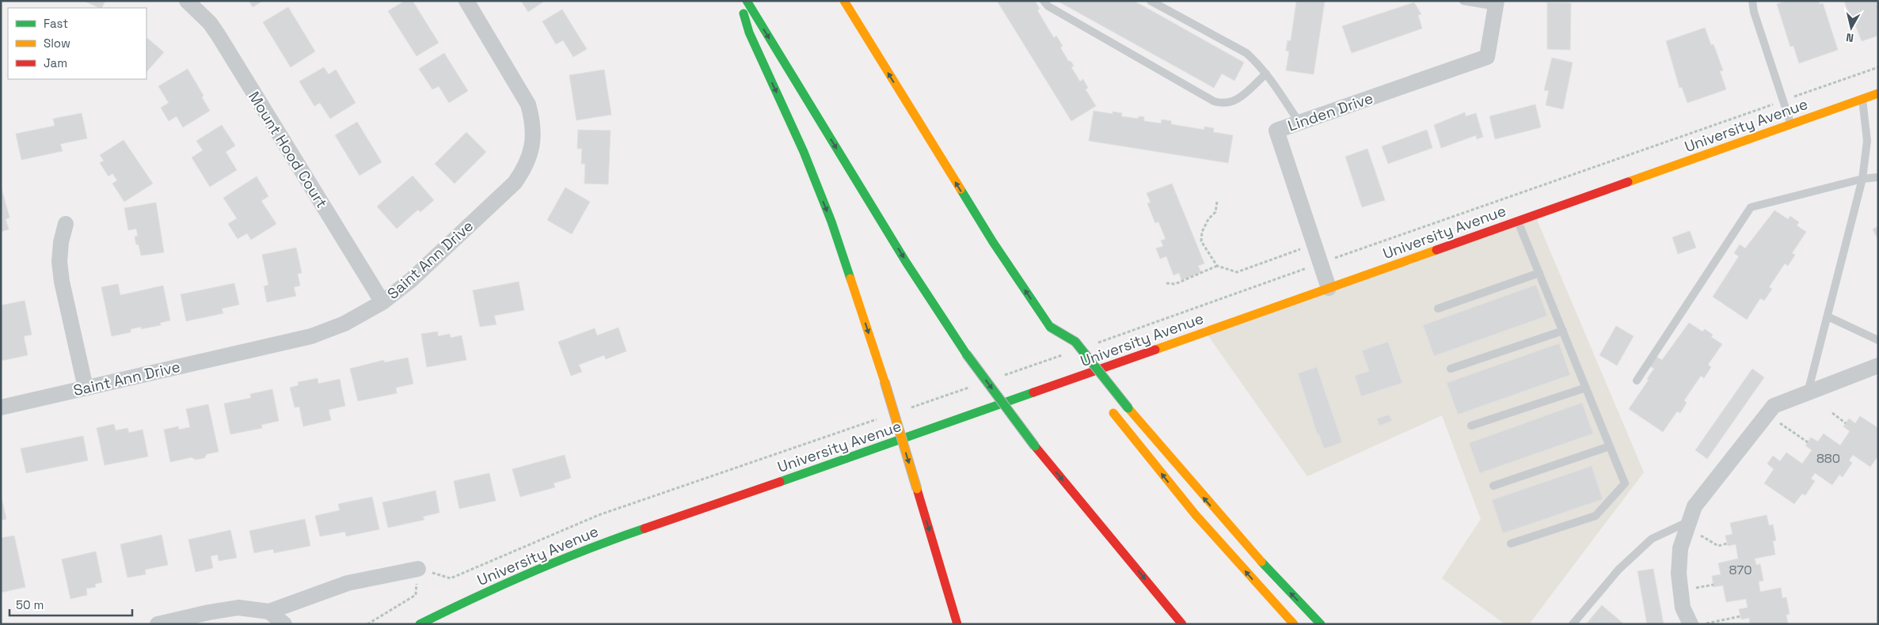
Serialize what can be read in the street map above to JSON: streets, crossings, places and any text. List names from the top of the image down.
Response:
{
  "streets": {
    "main road": ["University Avenue"],
    "street": ["Linden Drive", "Mount Hood Court", "Saint Ann Drive"]
  },
  "crossings": [
    ["Linden Drive", "University Avenue"],
    ["Mount Hood Court", "Saint Ann Drive"]
  ],
  "house_numbers": ["880", "870"],
  "legend": ["Fast", "Slow", "Jam"],
  "scale_bar": "50 m",
  "north": "bottom"
}
